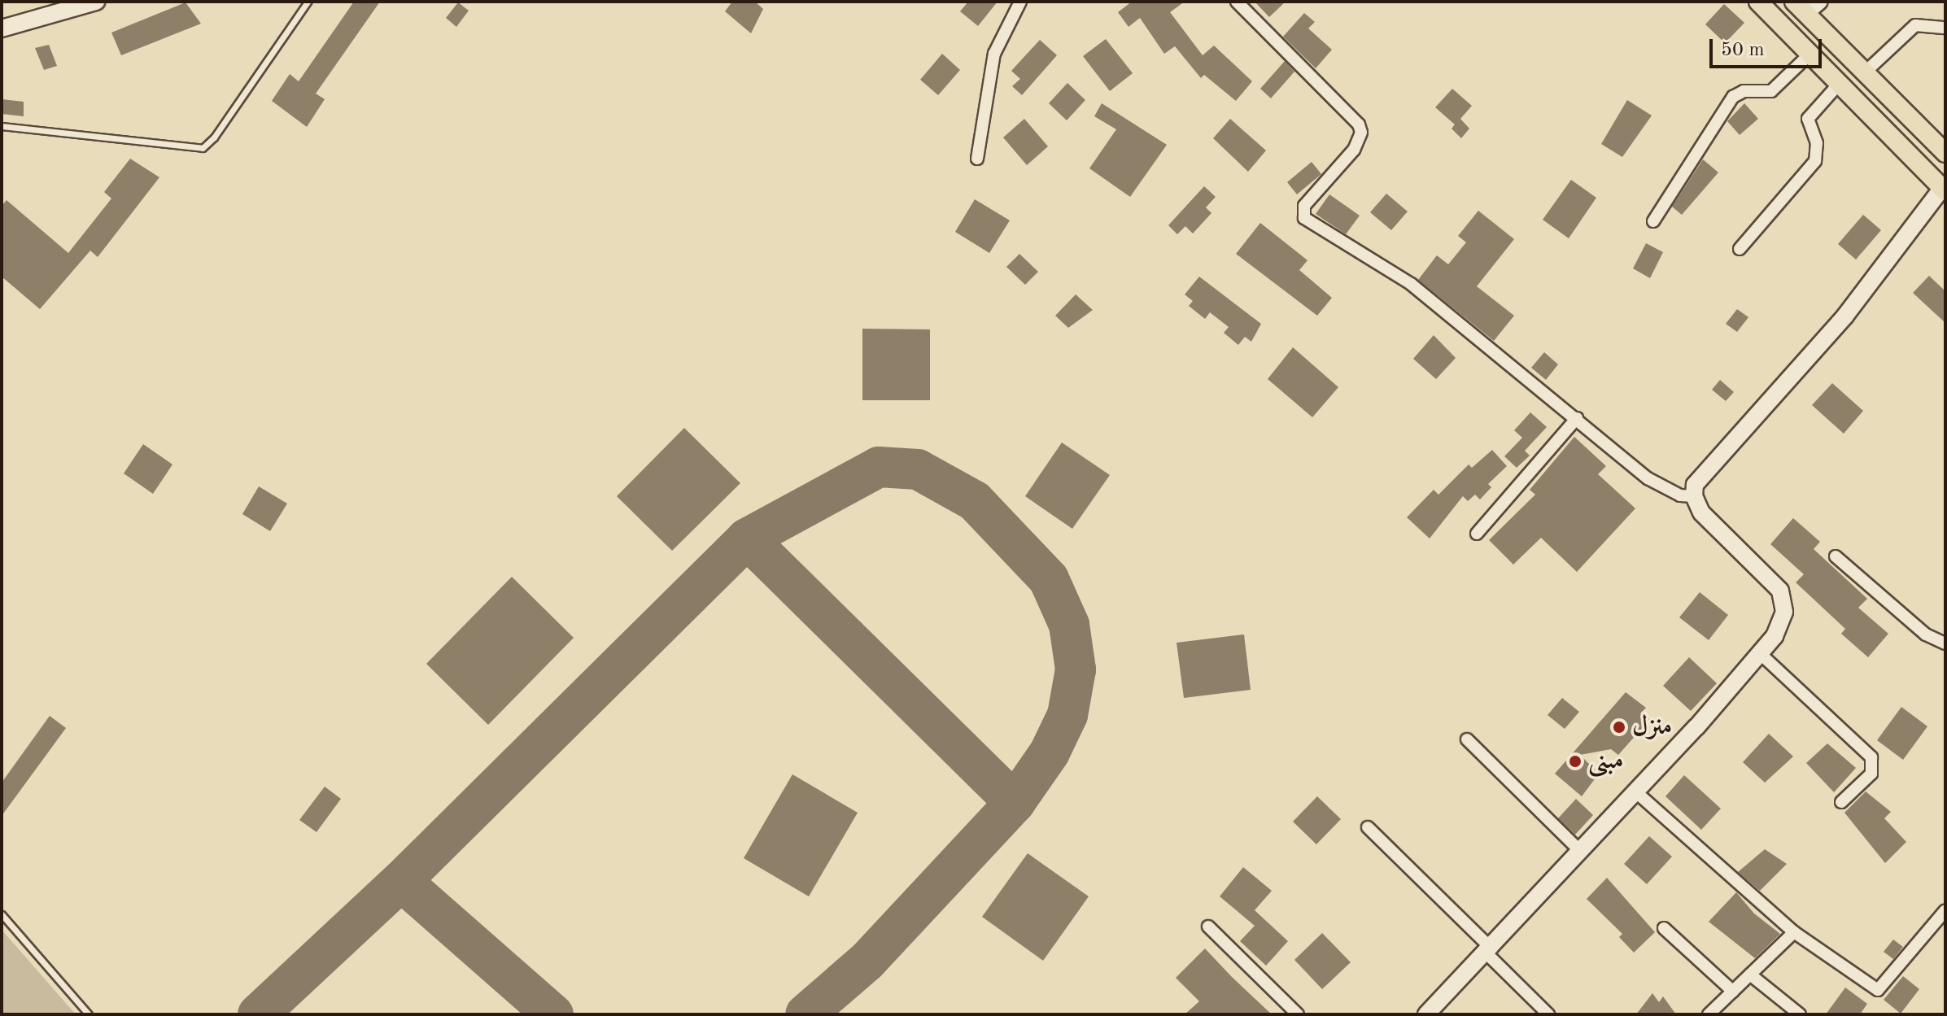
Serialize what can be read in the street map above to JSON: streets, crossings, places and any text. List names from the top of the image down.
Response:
{
  "places": ["منزل", "مبنى"],
  "scale_bar": "50 m"
}
